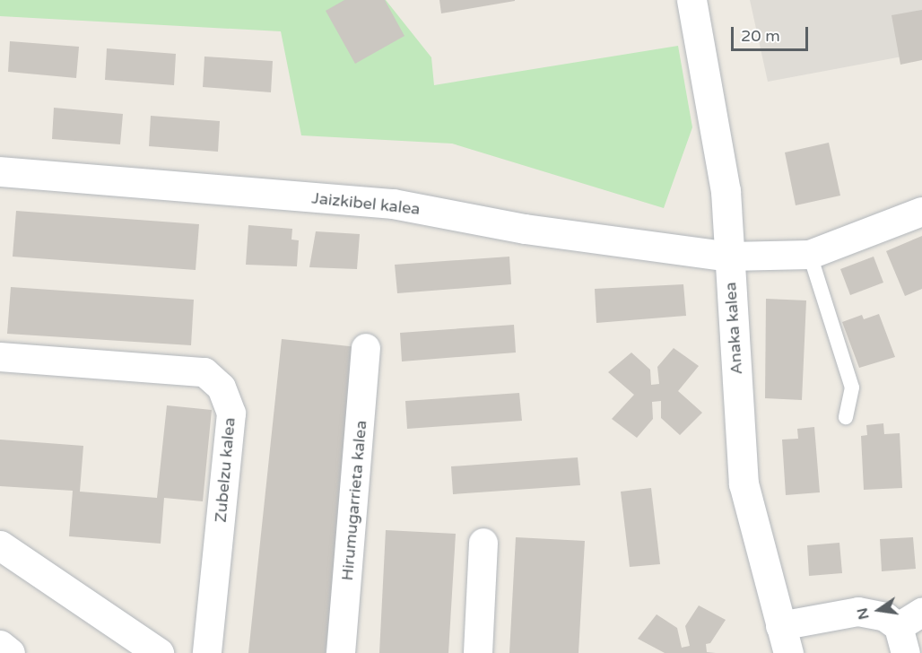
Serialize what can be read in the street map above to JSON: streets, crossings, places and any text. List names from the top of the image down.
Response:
{
  "streets": {
    "street": [
      "Jaizkibel kalea",
      "Anaka kalea",
      "Zubelzu kalea",
      "Hirumugarrieta kalea"
    ]
  },
  "crossings": [
    ["Jaizkibel kalea", "Anaka kalea"]
  ],
  "scale_bar": "20 m",
  "north": "left"
}
